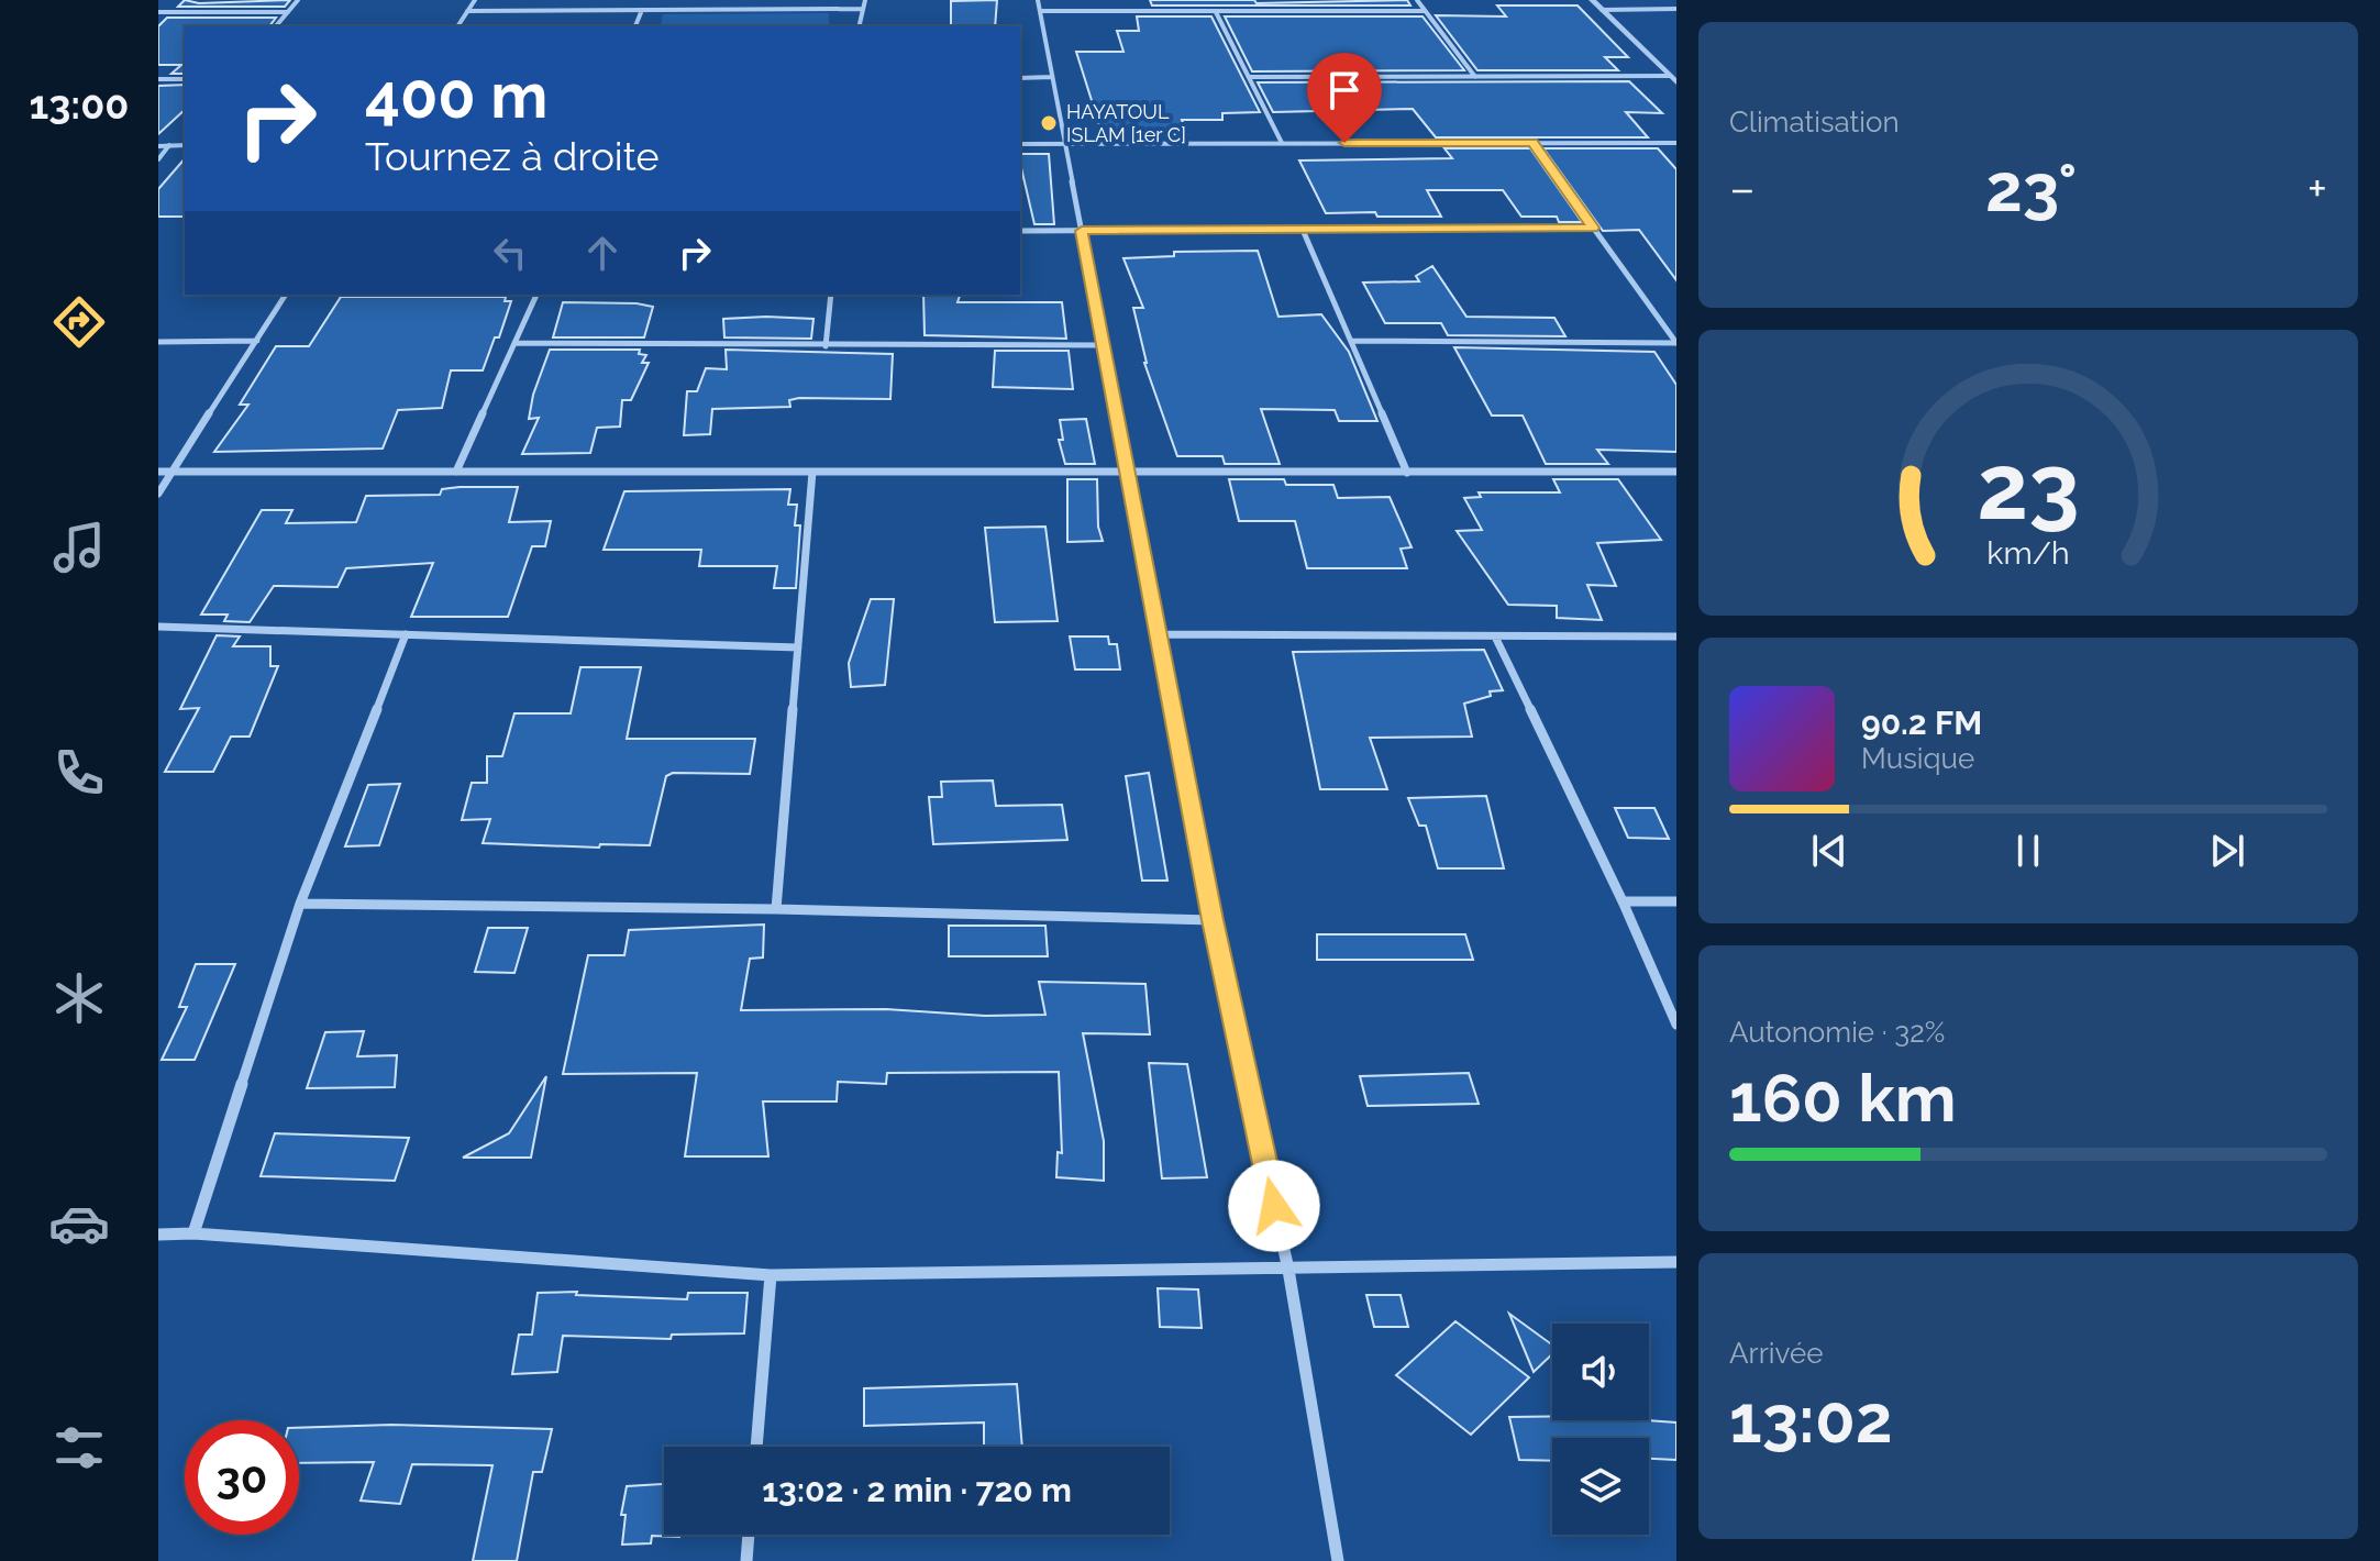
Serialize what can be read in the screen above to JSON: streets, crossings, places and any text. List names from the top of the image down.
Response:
{
  "places": ["HAYATOUL ISLAM [1er C]"],
  "page": {
    "tabs": "13:00",
    "tile": [
      "Climatisation",
      ["Autonomie · 32%", "160 km"],
      ["Arrivée", "13:02"]
    ],
    "turn": ["400 m", "Tournez à droite"],
    "heat": ["−", "23°", "+"],
    "song": ["90.2 FM", "Musique"],
    "limit": "30",
    "trip": "13:02 · 2 min · 720 m",
    "gauge": ["23", "km/h"]
  }
}
